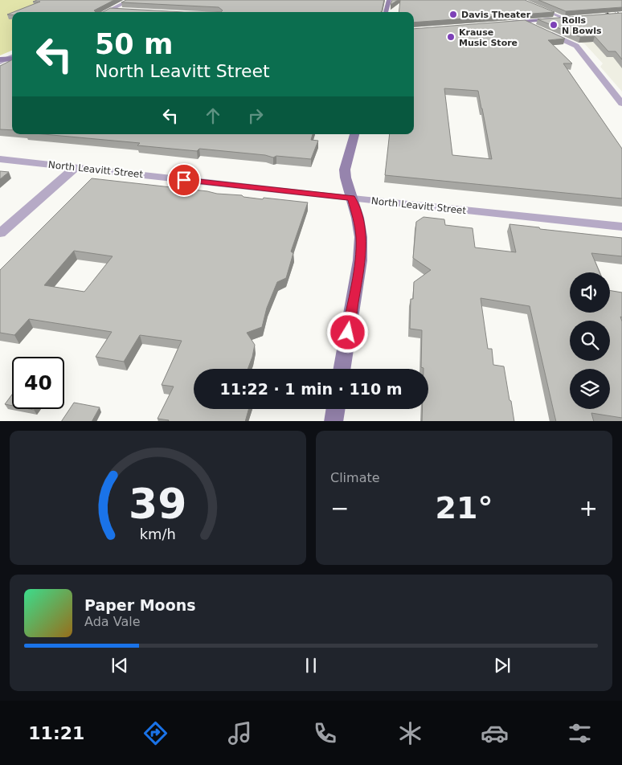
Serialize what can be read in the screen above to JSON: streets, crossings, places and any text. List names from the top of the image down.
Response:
{
  "streets": {
    "street": ["North Leavitt Street"]
  },
  "places": ["Davis Theater", "Rolls N Bowls", "Krause Music Store"],
  "page": {
    "turn": ["50 m", "North Leavitt Street"],
    "limit": "40",
    "trip": "11:22 · 1 min · 110 m",
    "tile": "Climate",
    "heat": ["−", "21°", "+"],
    "song": ["Paper Moons", "Ada Vale"],
    "tabs": "11:21",
    "gauge": ["39", "km/h"]
  }
}
